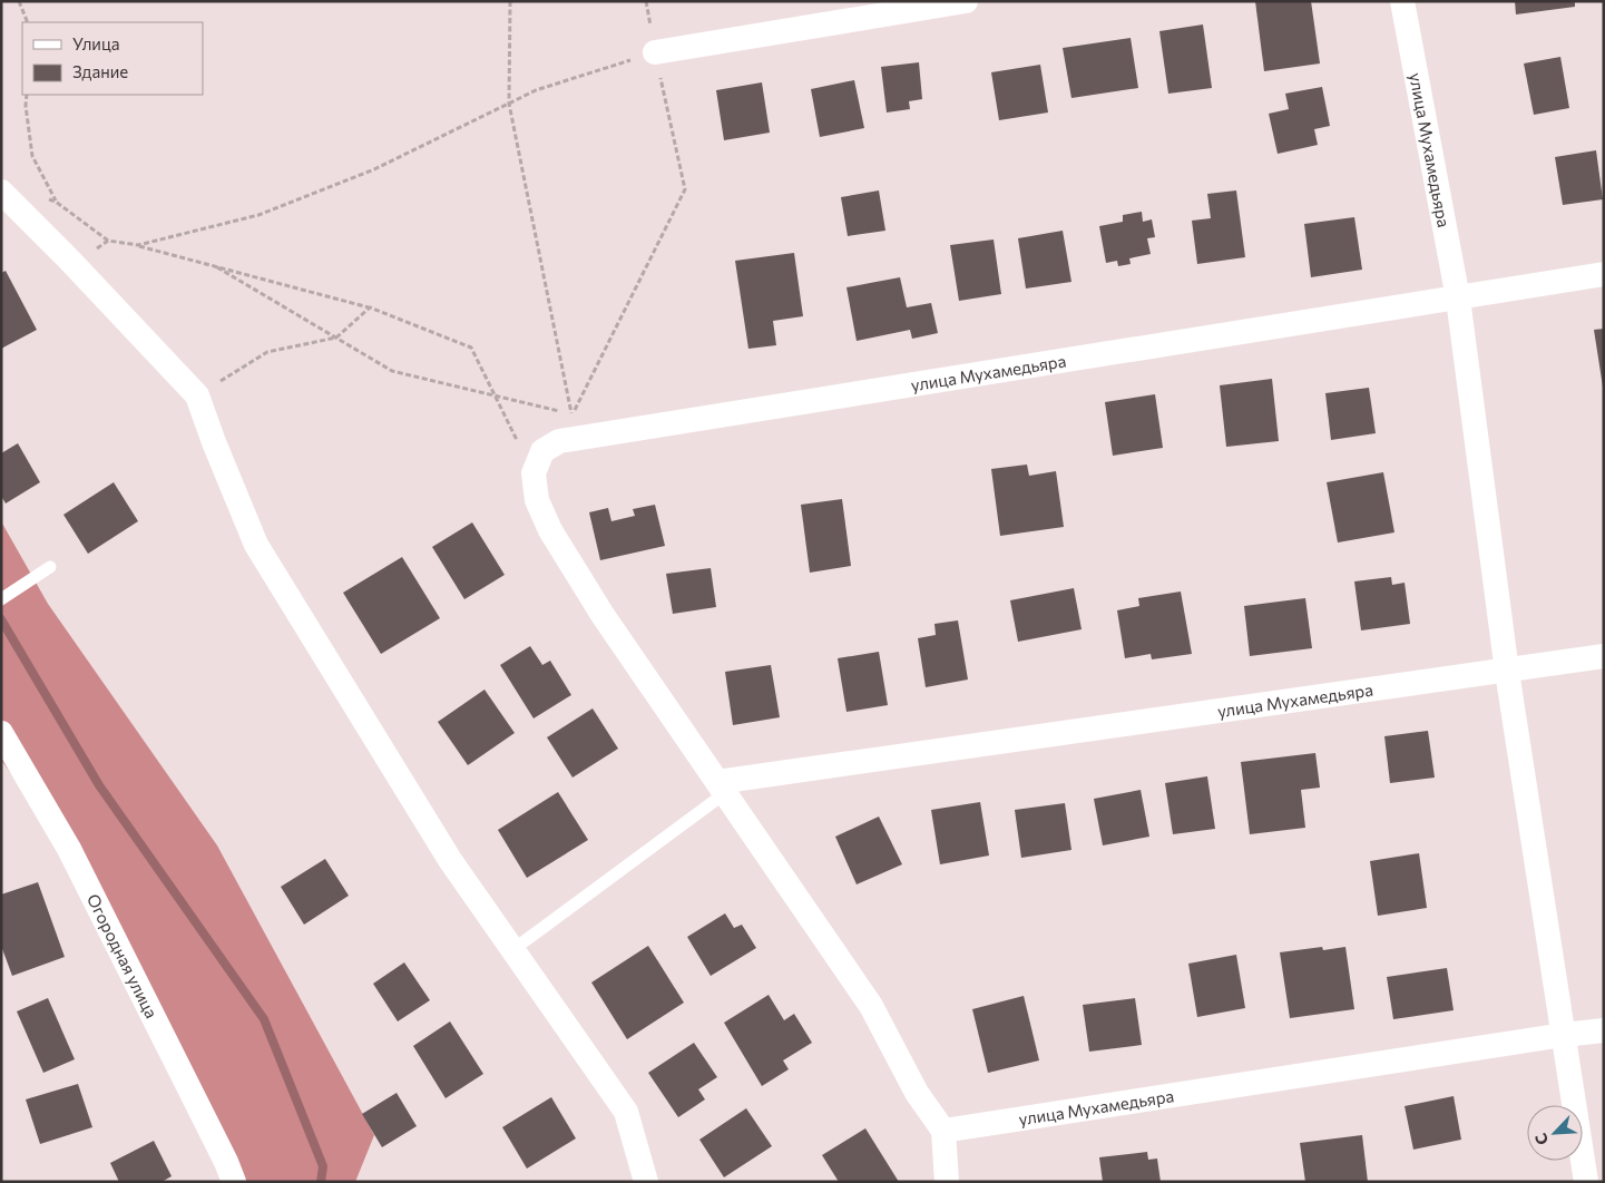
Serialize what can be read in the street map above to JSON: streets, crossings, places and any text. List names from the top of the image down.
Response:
{
  "streets": {
    "street": ["улица Мухамедьяра", "Огородная улица"]
  },
  "legend": ["Улица", "Здание"],
  "north": "bottom left"
}
